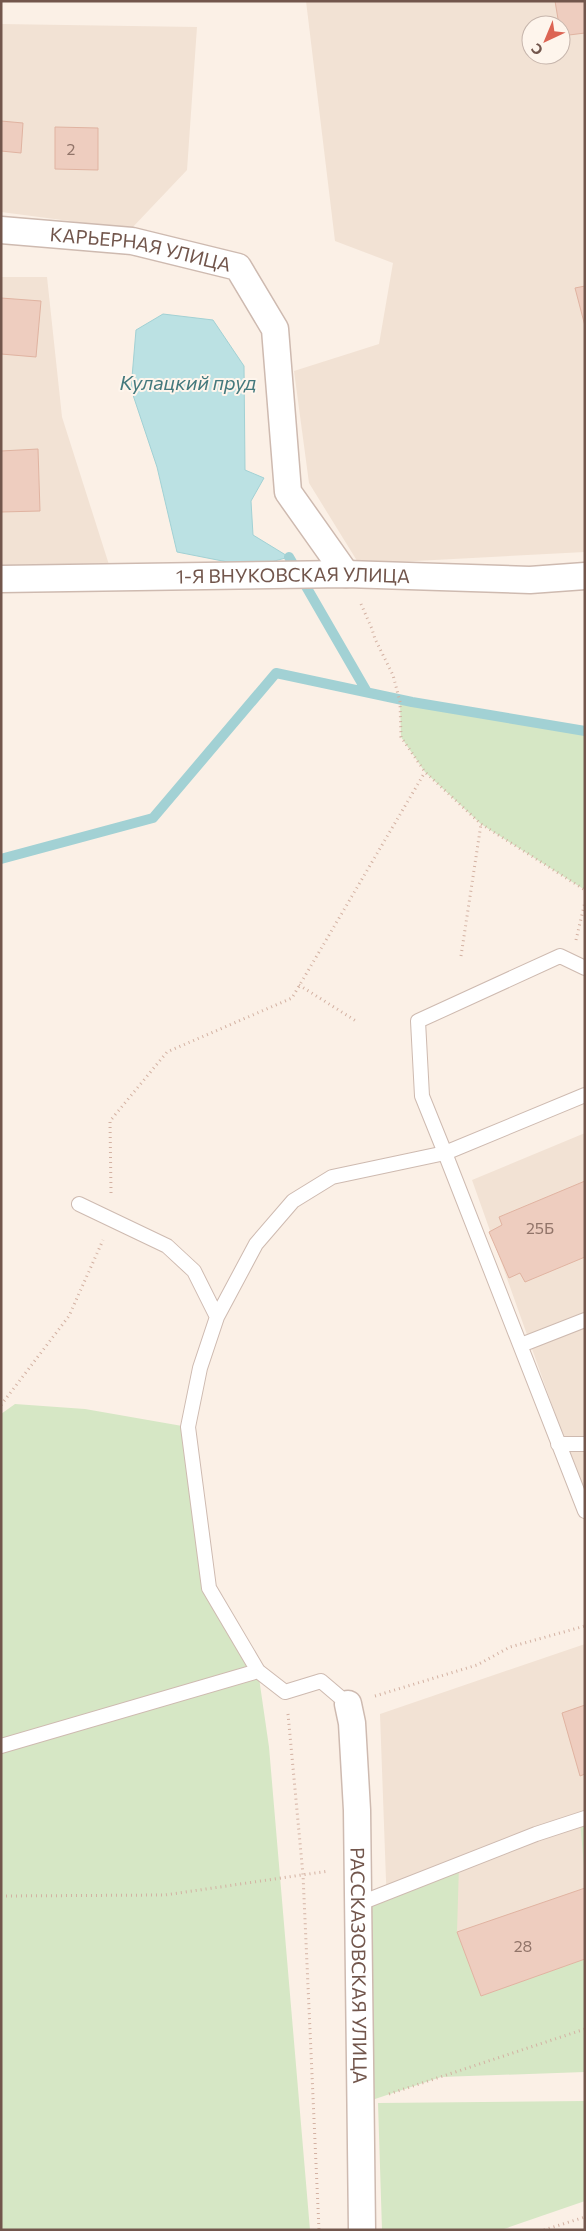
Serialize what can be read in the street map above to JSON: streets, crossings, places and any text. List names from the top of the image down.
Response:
{
  "streets": {
    "street": ["КАРЬЕРНАЯ УЛИЦА", "1-Я ВНУКОВСКАЯ УЛИЦА", "РАССКАЗОВСКАЯ УЛИЦА"]
  },
  "crossings": [
    ["КАРЬЕРНАЯ УЛИЦА", "1-Я ВНУКОВСКАЯ УЛИЦА"]
  ],
  "water": ["Кулацкий пруд"],
  "house_numbers": ["2", "25Б", "28"],
  "north": "bottom left"
}
